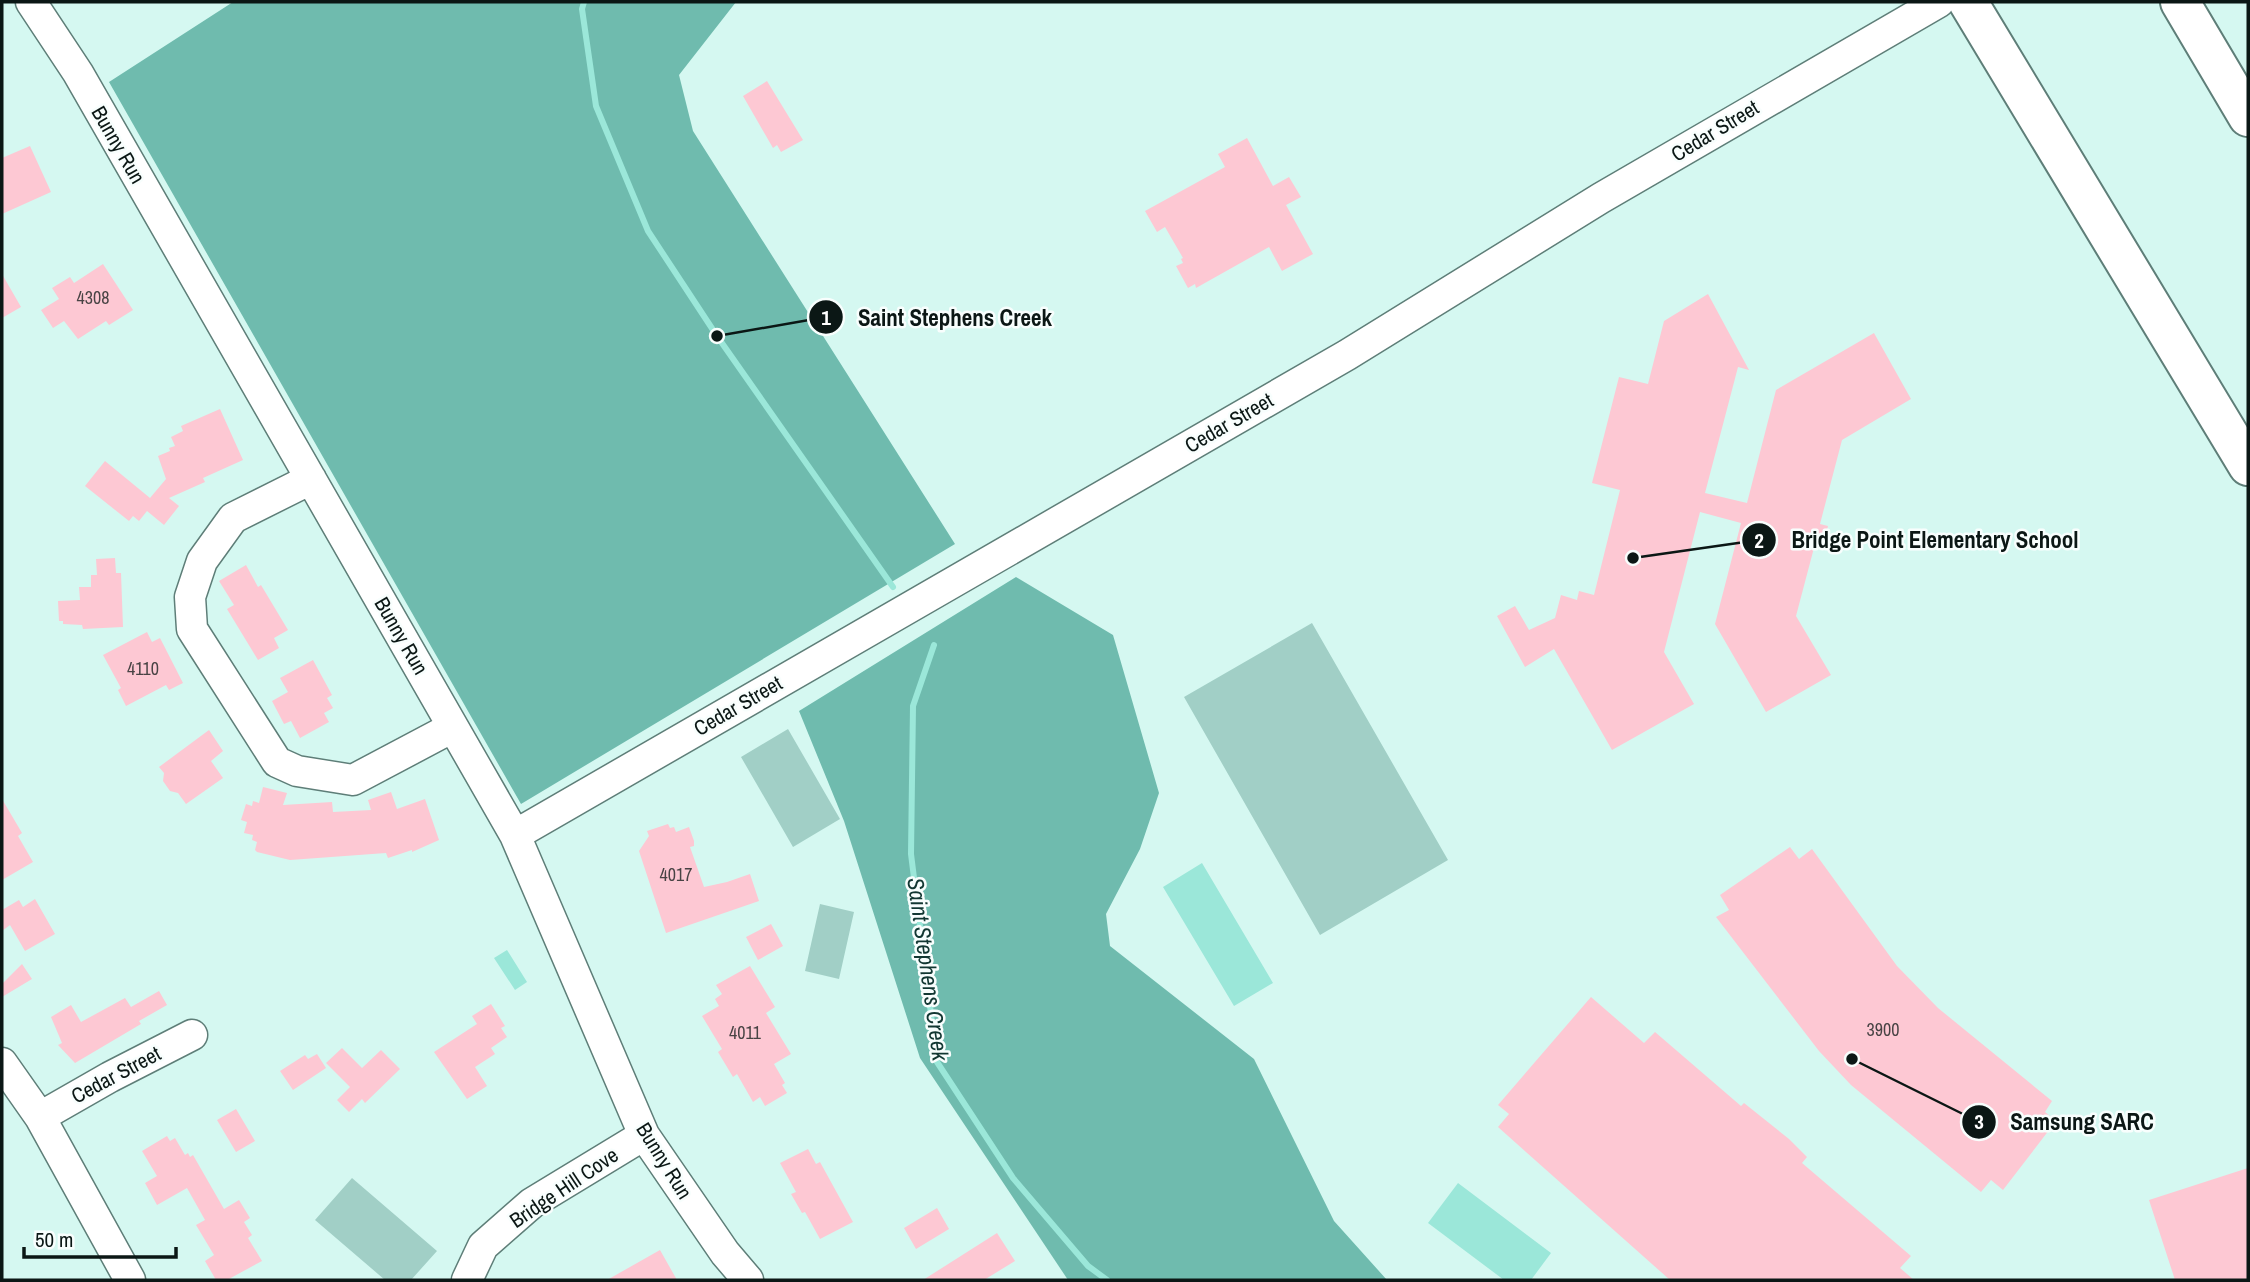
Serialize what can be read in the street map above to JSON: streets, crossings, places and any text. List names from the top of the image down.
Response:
{
  "streets": {
    "street": ["Cedar Street", "Bunny Run", "Bridge Hill Cove"]
  },
  "crossings": [
    ["Cedar Street", "Bunny Run"],
    ["Bunny Run", "Bridge Hill Cove"]
  ],
  "water": ["Saint Stephens Creek"],
  "places": ["Saint Stephens Creek", "Bridge Point Elementary School", "Samsung SARC"],
  "house_numbers": [
    "4308",
    "4110",
    "4017",
    "3900",
    "4011"
  ],
  "scale_bar": "50 m"
}
